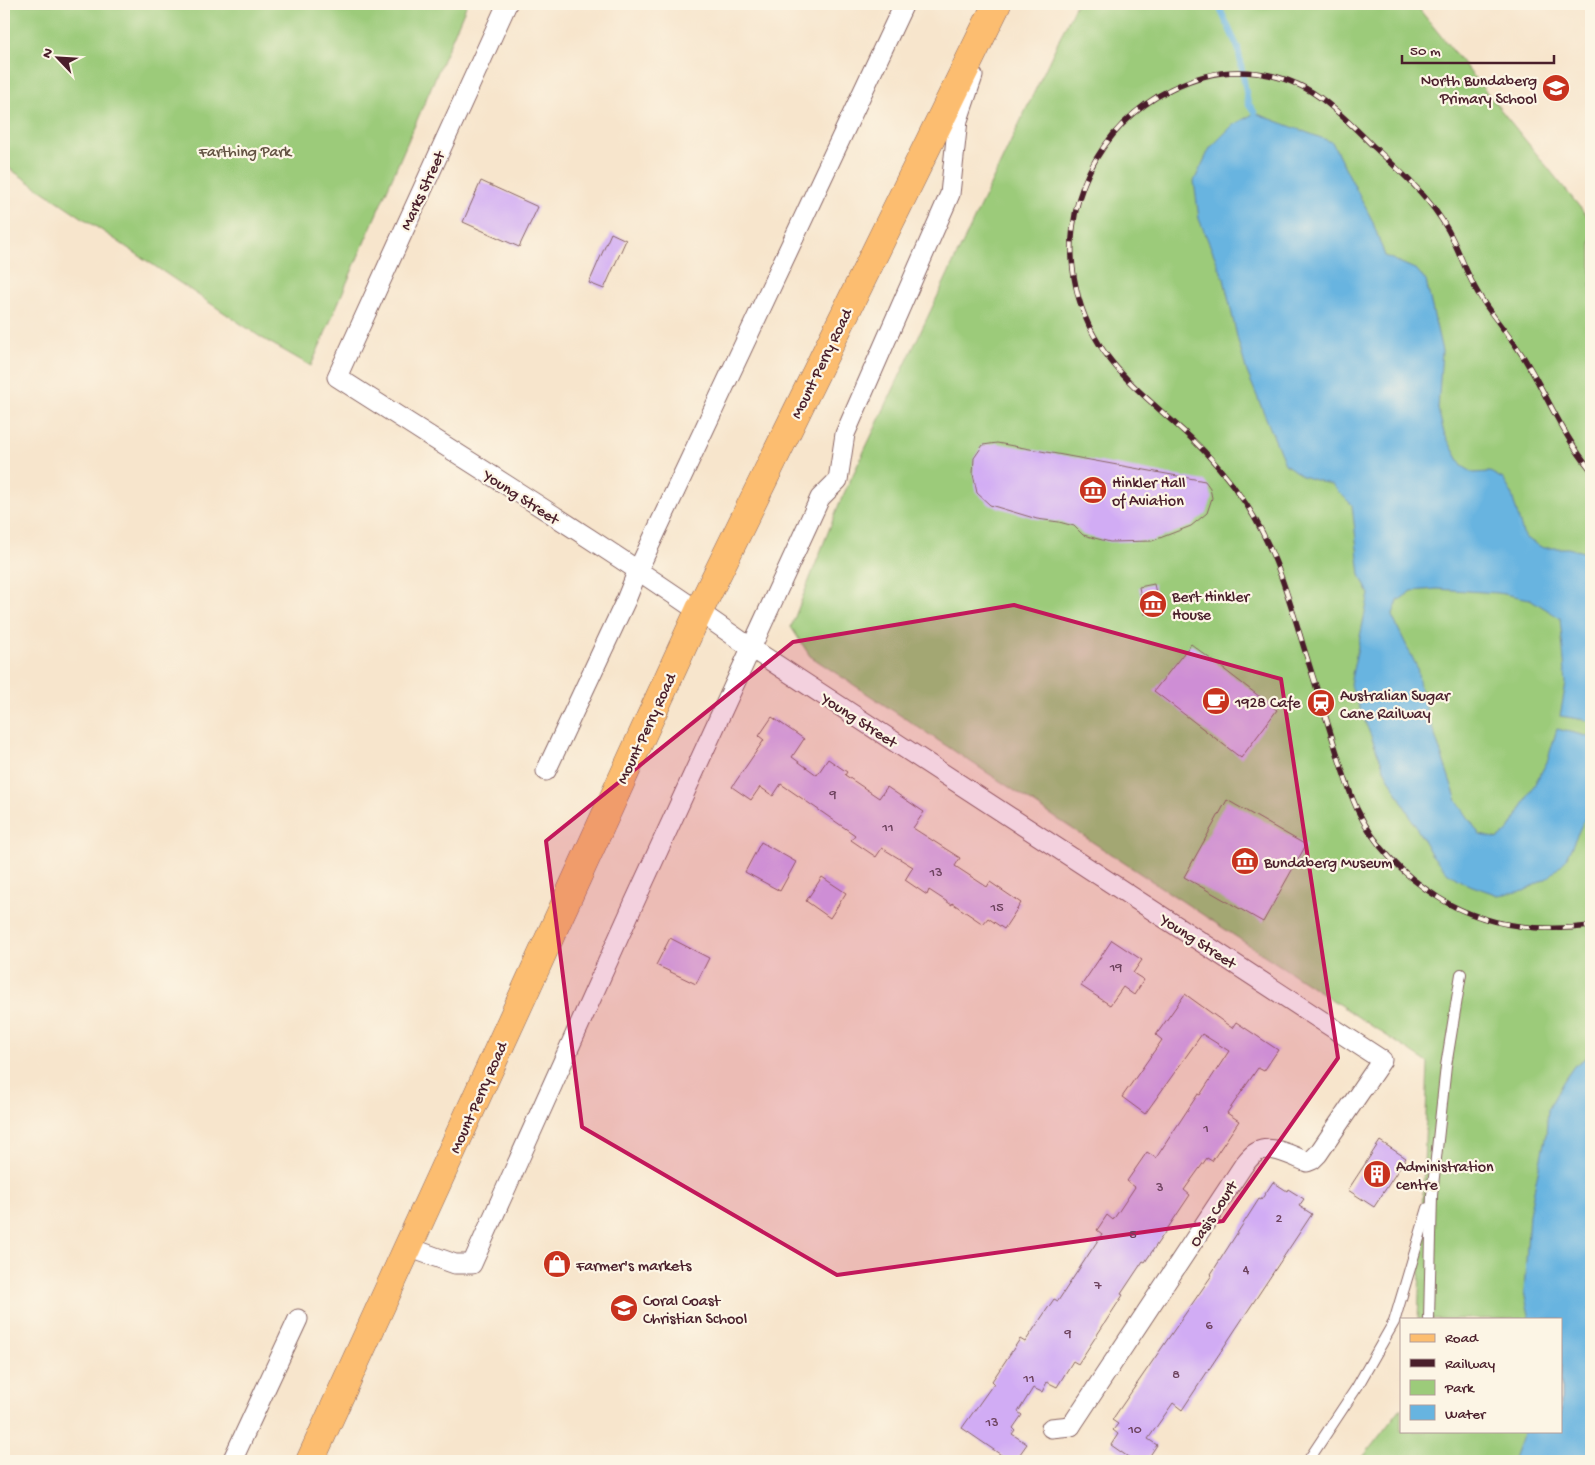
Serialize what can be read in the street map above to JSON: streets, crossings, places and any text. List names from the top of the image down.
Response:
{
  "streets": {
    "main road": ["Mount Perry Road"],
    "street": ["Marks Street", "Young Street", "Oasis Court"]
  },
  "crossings": [
    ["Marks Street", "Young Street"],
    ["Mount Perry Road", "Young Street"],
    ["Young Street", "Oasis Court"]
  ],
  "parks": ["Farthing Park"],
  "places": {
    "school or university": ["North Bundaberg Primary School", "Coral Coast Christian School"],
    "museum": ["Hinkler Hall of Aviation", "Bert Hinkler House", "Bundaberg Museum"],
    "cafe": ["1928 Cafe"],
    "station": ["Australian Sugar Cane Railway"],
    "building": ["Administration centre"],
    "shop": ["Farmer's markets"]
  },
  "house_numbers": [
    "9",
    "11",
    "13",
    "15",
    "19",
    "1",
    "3",
    "2",
    "5",
    "4",
    "7",
    "6",
    "9",
    "8",
    "11",
    "13",
    "10"
  ],
  "legend": [
    "Road",
    "Railway",
    "Park",
    "Water"
  ],
  "scale_bar": "50 m",
  "north": "top left"
}
